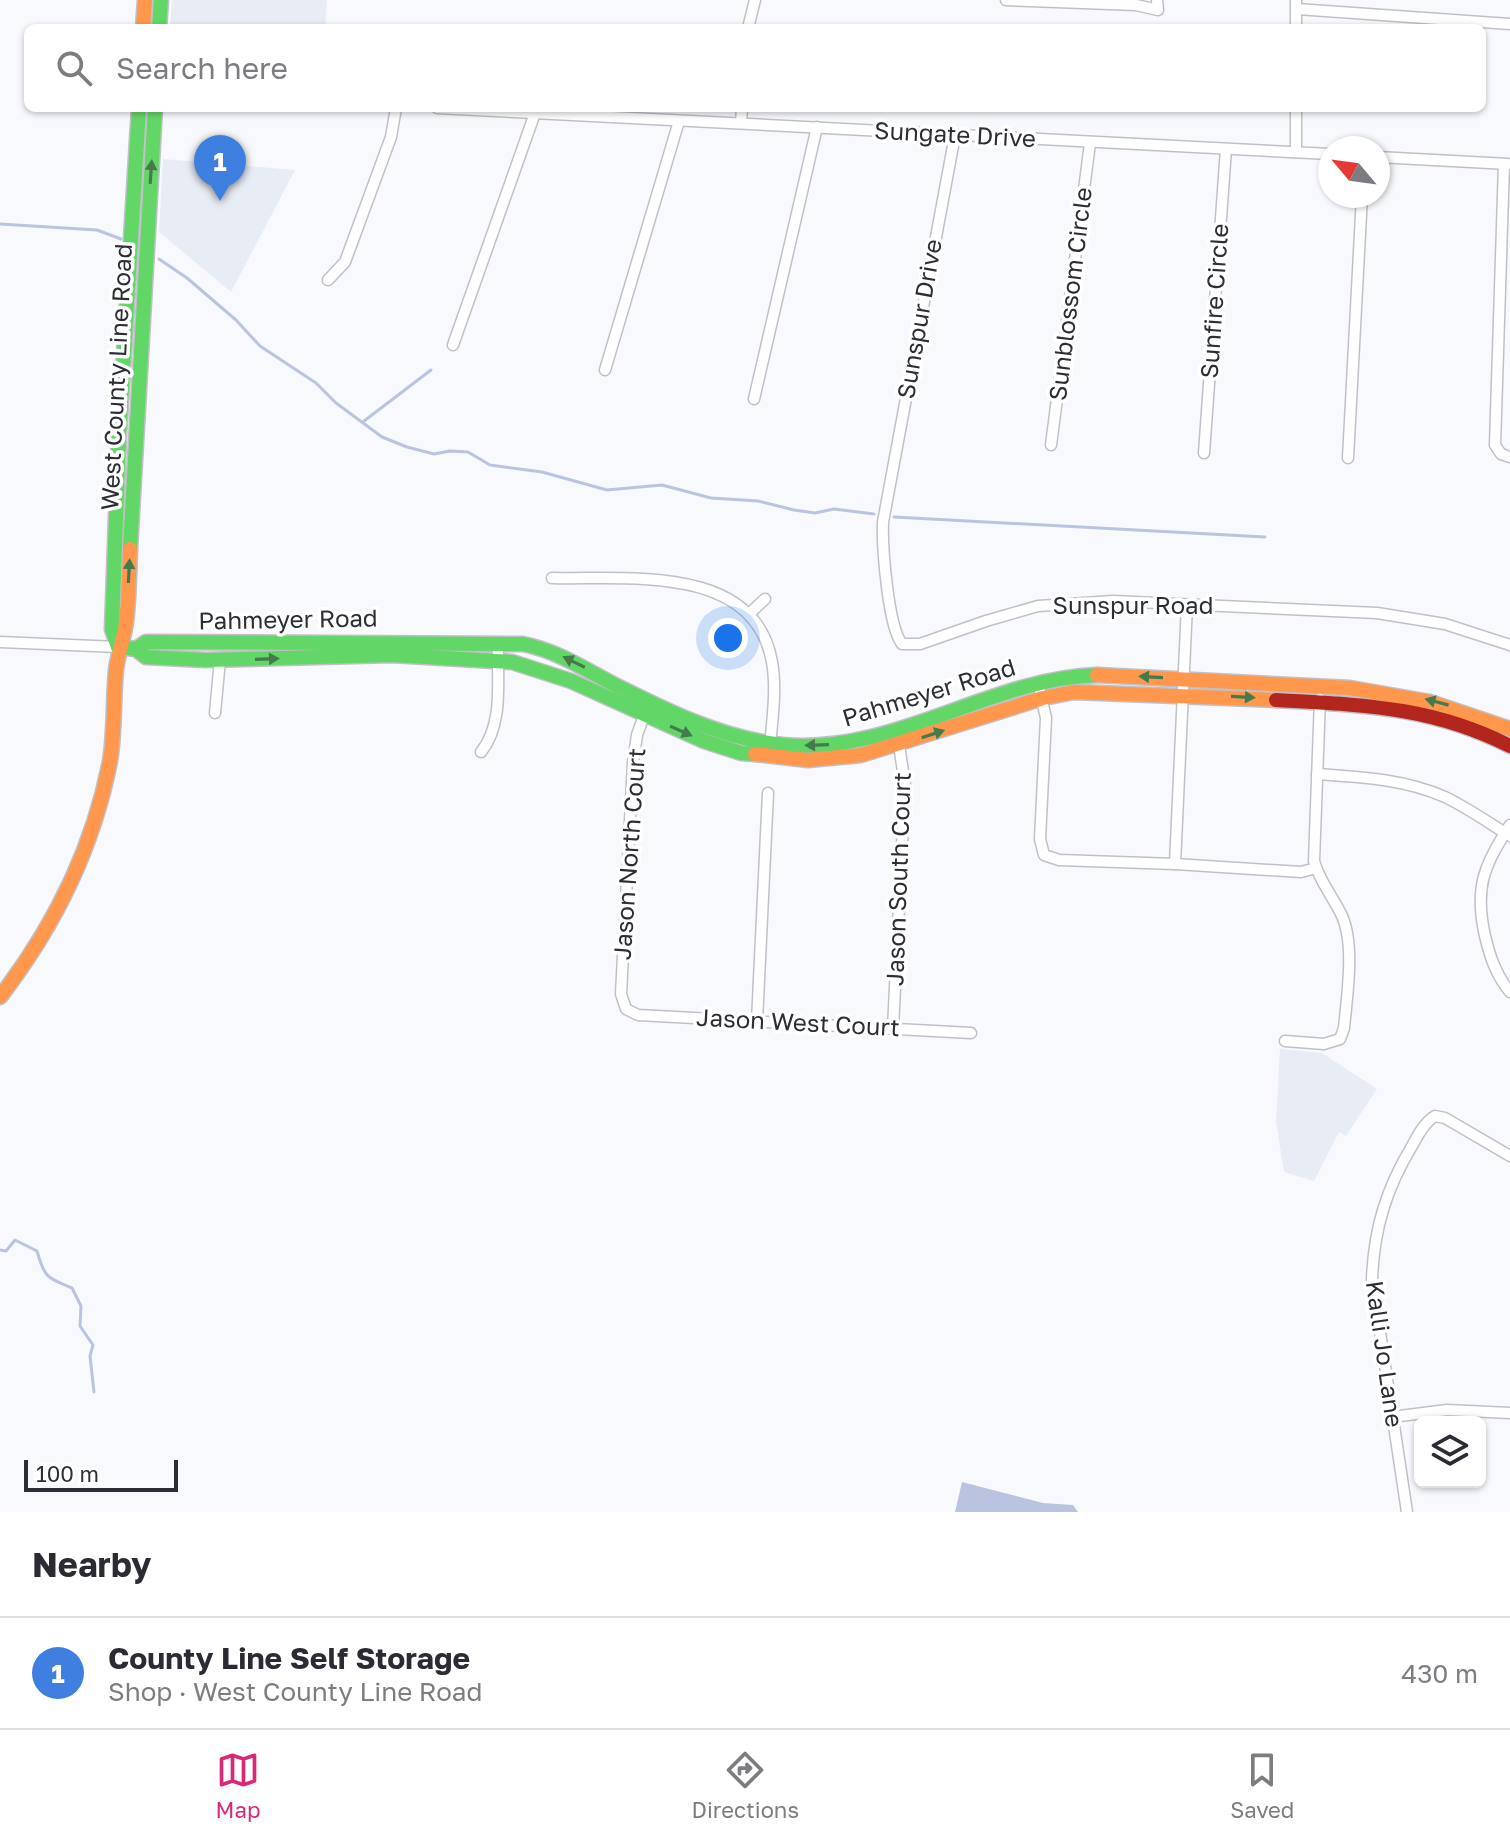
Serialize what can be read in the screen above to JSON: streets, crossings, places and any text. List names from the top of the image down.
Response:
{
  "streets": {
    "street": [
      "Sungate Drive",
      "Sunblossom Circle",
      "Sunfire Circle",
      "Sunspur Drive",
      "West County Line Road",
      "Sunspur Road",
      "Pahmeyer Road",
      "Jason North Court",
      "Jason South Court",
      "Jason West Court",
      "Kalli Jo Lane"
    ]
  },
  "crossings": [
    ["Sungate Drive", "Sunblossom Circle"],
    ["Sungate Drive", "Sunfire Circle"],
    ["Sungate Drive", "Sunspur Drive"],
    ["Sunspur Drive", "Sunspur Road"],
    ["West County Line Road", "Pahmeyer Road"],
    ["Pahmeyer Road", "Jason North Court"],
    ["Pahmeyer Road", "Jason South Court"],
    ["Jason North Court", "Jason West Court"],
    ["Jason South Court", "Jason West Court"]
  ],
  "scale_bar": "100 m",
  "north": "top left",
  "page": {
    "search": "Search here",
    "pins": "1",
    "scale": "100 m",
    "heading": "Nearby",
    "list": [
      {
        "mark": "1",
        "name": "County Line Self Storage",
        "note": "Shop · West County Line Road",
        "value": "430 m"
      }
    ],
    "nav": ["Map", "Directions", "Saved"]
  }
}
